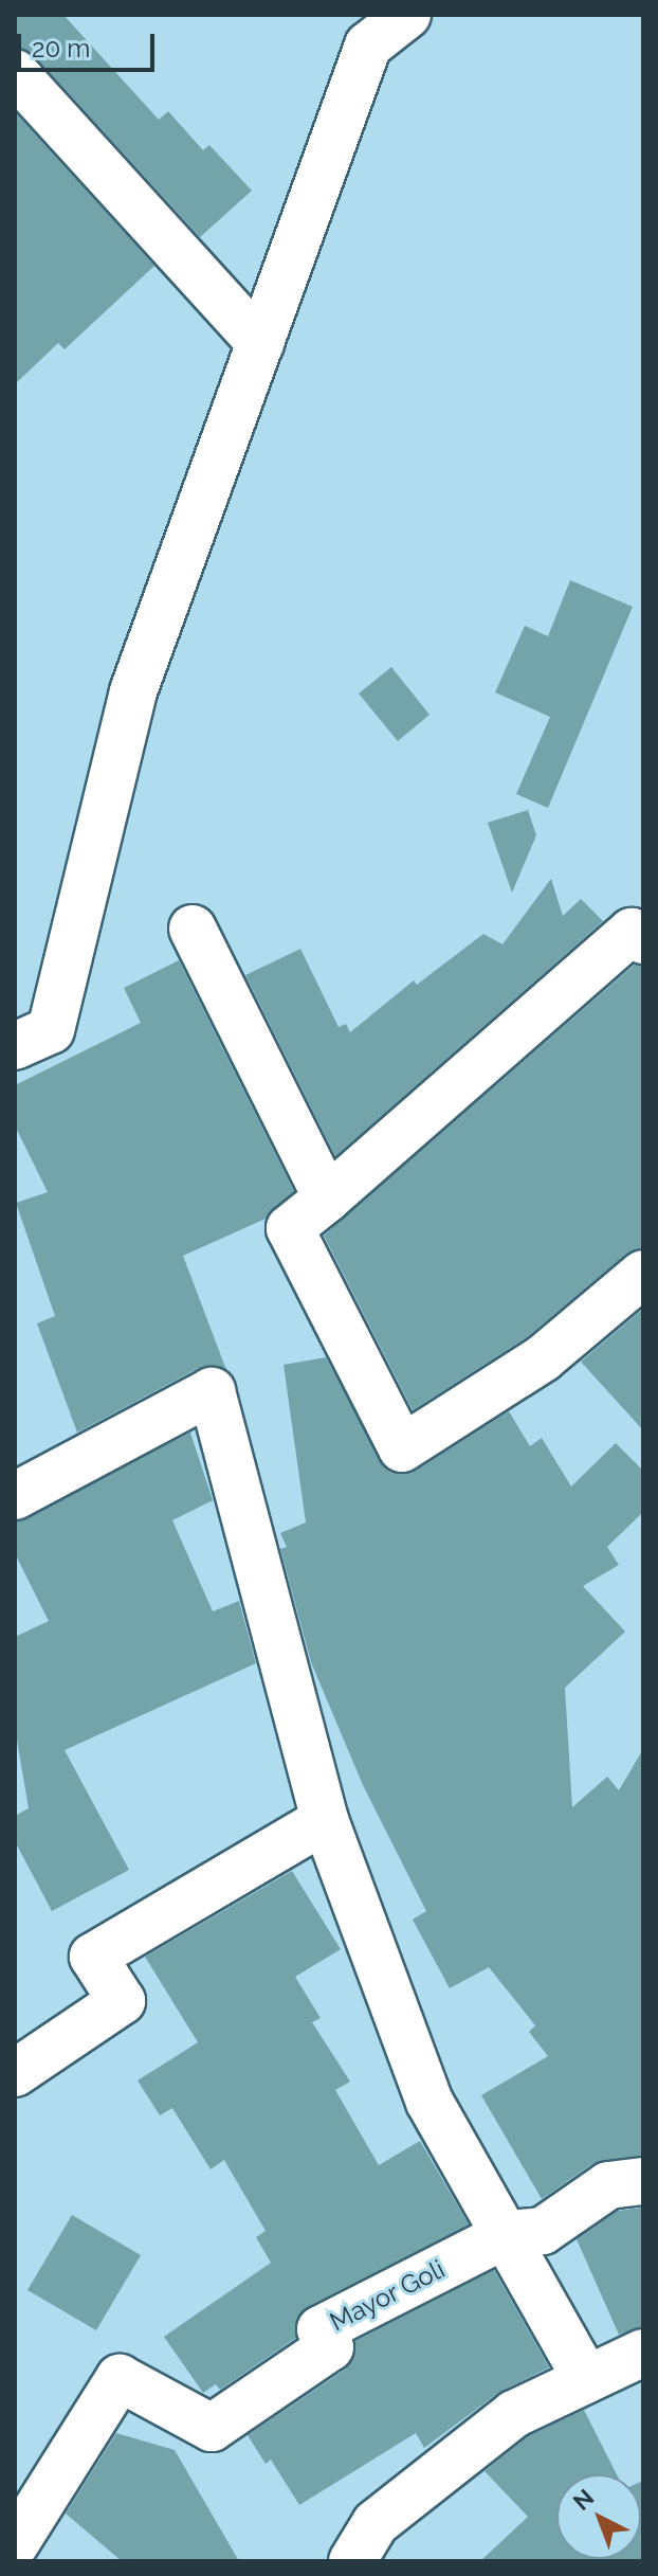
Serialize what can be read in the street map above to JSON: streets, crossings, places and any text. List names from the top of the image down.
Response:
{
  "streets": {
    "street": ["Mayor Goli"]
  },
  "scale_bar": "20 m",
  "north": "top left"
}
